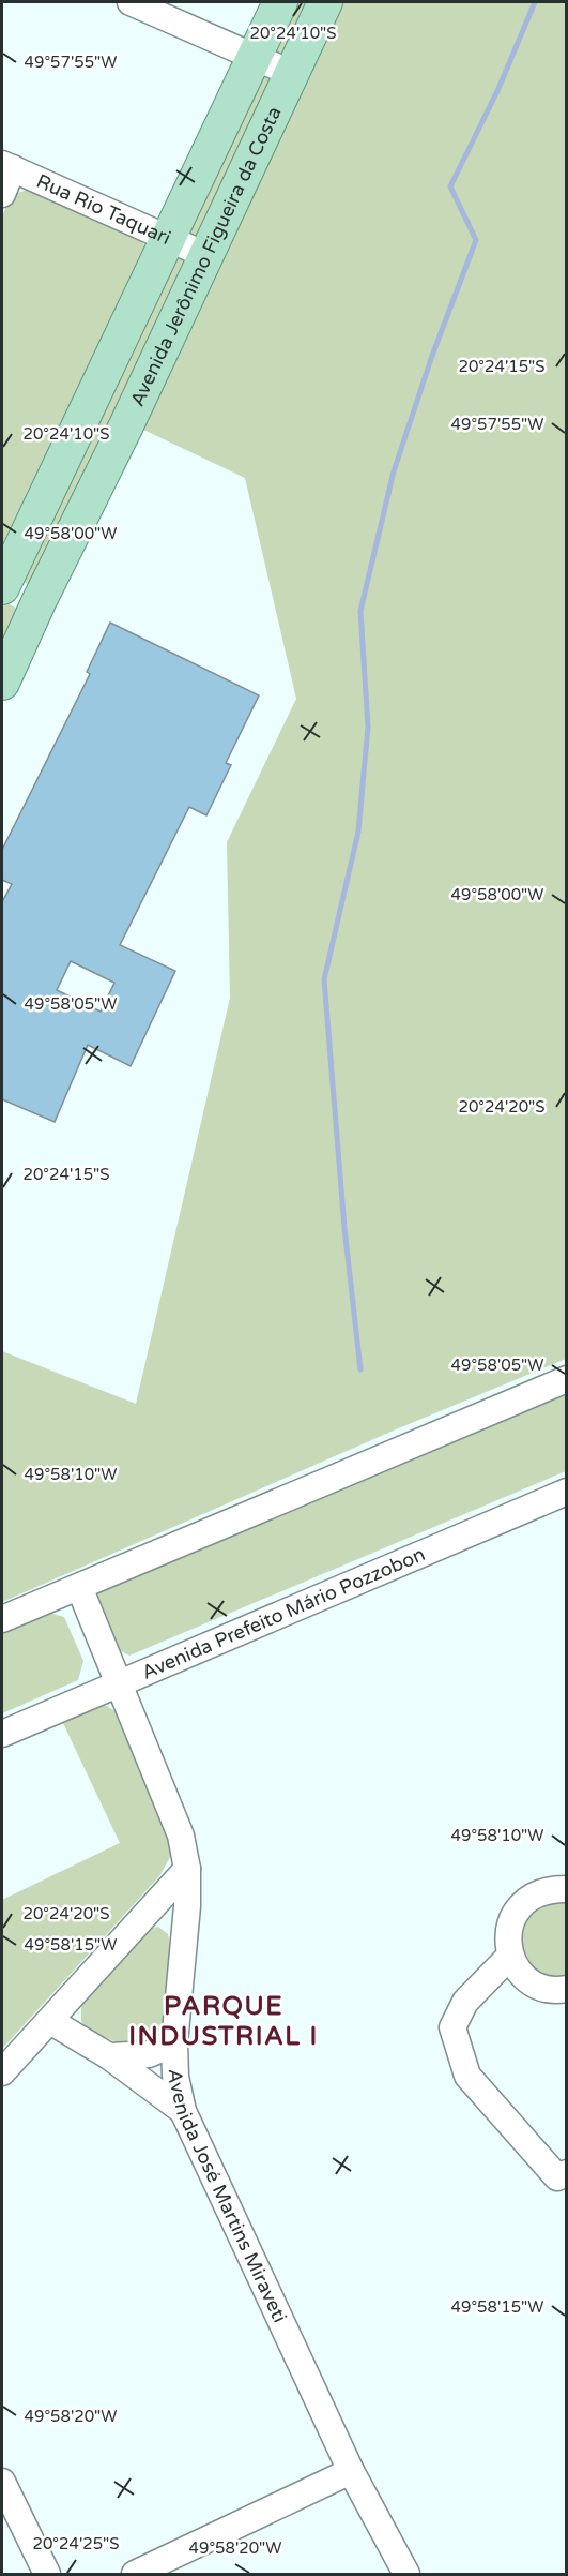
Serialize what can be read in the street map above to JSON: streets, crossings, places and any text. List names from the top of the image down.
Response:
{
  "streets": {
    "main road": ["Avenida Jerônimo Figueira da Costa"],
    "street": ["Rua Rio Taquari", "Avenida Prefeito Mário Pozzobon", "Avenida José Martins Miraveti"]
  },
  "crossings": [
    ["Rua Rio Taquari", "Avenida Jerônimo Figueira da Costa"],
    ["Avenida Prefeito Mário Pozzobon", "Avenida José Martins Miraveti"]
  ],
  "districts": ["PARQUE INDUSTRIAL I"],
  "coordinates": [
    "20°24'10\"S",
    "49°57'55\"W",
    "20°24'15\"S",
    "49°58'00\"W",
    "49°58'05\"W",
    "20°24'20\"S",
    "49°58'10\"W",
    "49°58'15\"W",
    "49°58'20\"W",
    "20°24'25\"S"
  ]
}
